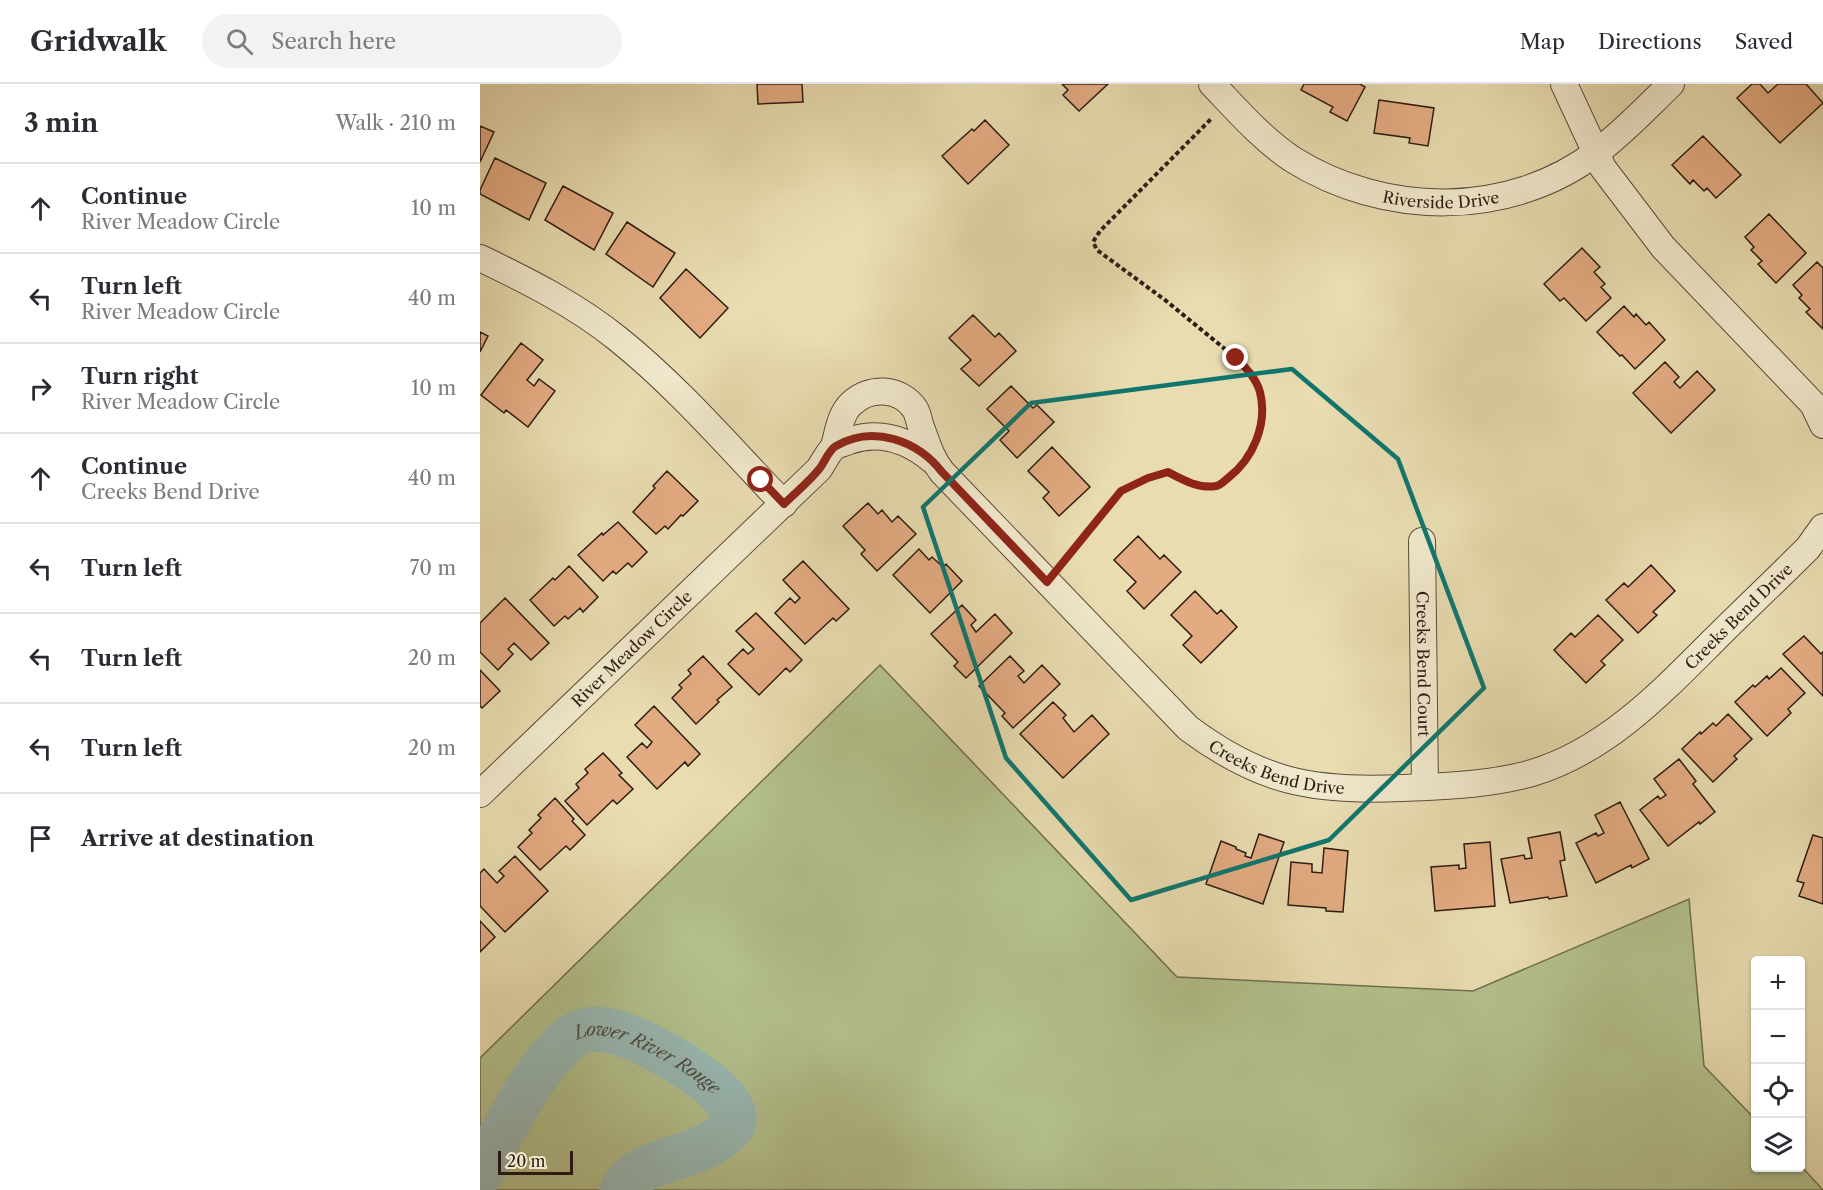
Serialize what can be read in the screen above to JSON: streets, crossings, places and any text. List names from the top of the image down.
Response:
{
  "streets": {
    "street": [
      "Riverside Drive",
      "Creeks Bend Drive",
      "River Meadow Circle",
      "Creeks Bend Court"
    ]
  },
  "crossings": [
    ["Creeks Bend Drive", "River Meadow Circle"],
    ["Creeks Bend Drive", "Creeks Bend Court"]
  ],
  "water": ["Lower River Rouge"],
  "scale_bar": "20 m",
  "page": {
    "header": "Gridwalk",
    "search": "Search here",
    "nav": ["Map", "Directions", "Saved"],
    "heading": ["3 min", "Walk · 210 m"],
    "list": [
      ["Continue", "River Meadow Circle", "10 m"],
      ["Turn left", "River Meadow Circle", "40 m"],
      ["Turn right", "River Meadow Circle", "10 m"],
      ["Continue", "Creeks Bend Drive", "40 m"],
      ["Turn left", "70 m"],
      ["Turn left", "20 m"],
      ["Turn left", "20 m"],
      "Arrive at destination"
    ],
    "map_buttons": ["+", "−"],
    "scale": "20 m"
  }
}
